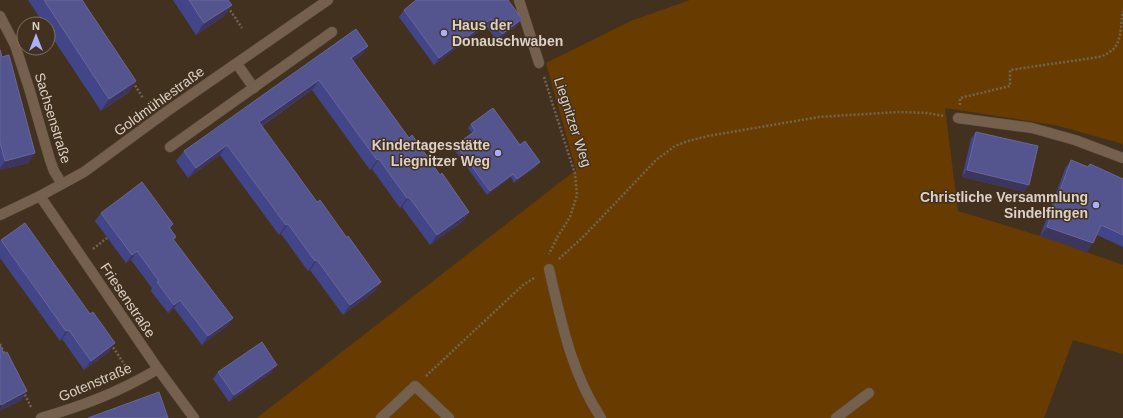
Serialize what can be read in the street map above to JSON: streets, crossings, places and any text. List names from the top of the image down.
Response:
{
  "streets": {
    "street": [
      "Goldmühlestraße",
      "Sachsenstraße",
      "Liegnitzer Weg",
      "Friesenstraße",
      "Gotenstraße"
    ]
  },
  "crossings": [
    ["Goldmühlestraße", "Sachsenstraße"],
    ["Goldmühlestraße", "Friesenstraße"],
    ["Friesenstraße", "Gotenstraße"]
  ],
  "places": ["Haus der Donauschwaben", "Kindertagesstätte Liegnitzer Weg", "Christliche Versammlung Sindelfingen"],
  "north": "top"
}
